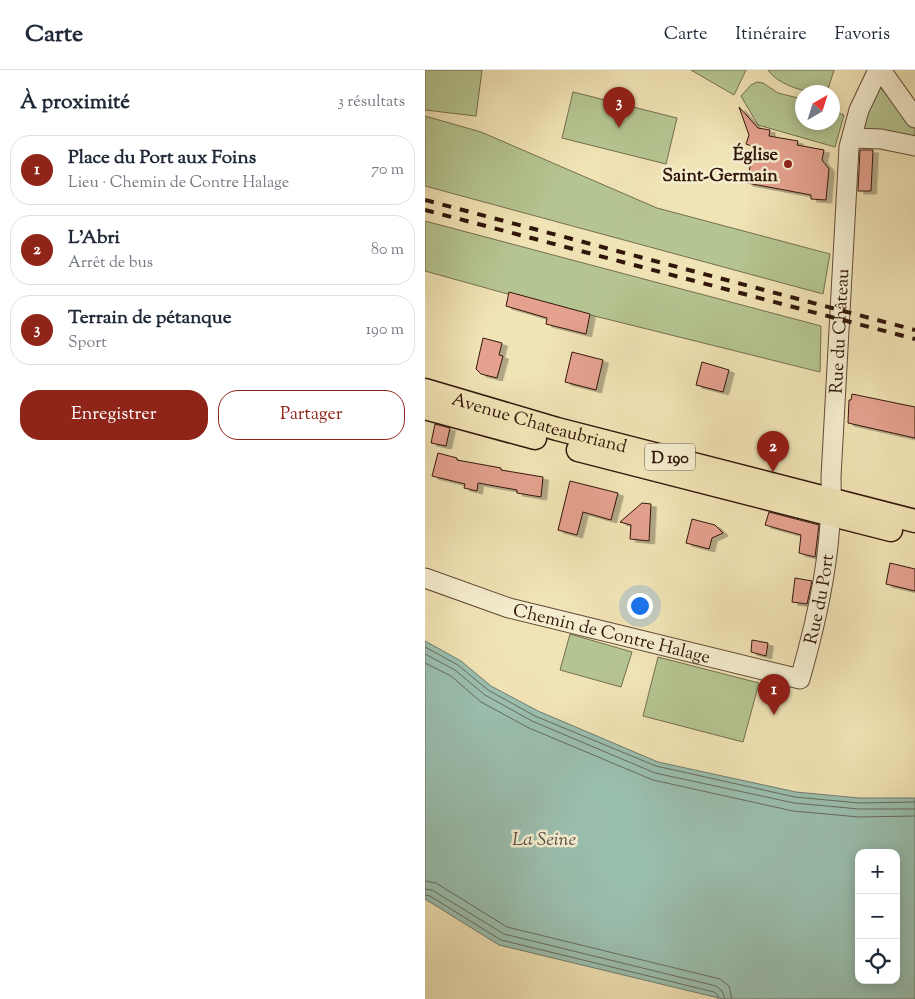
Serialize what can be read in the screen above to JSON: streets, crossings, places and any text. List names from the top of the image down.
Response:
{
  "streets": {
    "main road": ["Avenue Chateaubriand", "D 190"],
    "street": ["Rue du Château", "Rue du Port", "Chemin de Contre Halage"]
  },
  "crossings": [
    ["Rue du Château", "Avenue Chateaubriand"],
    ["Rue du Château", "Rue du Port"],
    ["Avenue Chateaubriand", "Rue du Port"],
    ["Rue du Port", "Chemin de Contre Halage"]
  ],
  "water": ["La Seine"],
  "places": ["Église Saint-Germain"],
  "north": "top right",
  "page": {
    "header": "Carte",
    "nav": ["Carte", "Itinéraire", "Favoris"],
    "heading": ["À proximité", "3 résultats"],
    "pins": ["3", "2", "1"],
    "list": [
      {
        "mark": "1",
        "name": "Place du Port aux Foins",
        "note": "Lieu · Chemin de Contre Halage",
        "value": "70 m"
      },
      {
        "mark": "2",
        "name": "L'Abri",
        "note": "Arrêt de bus",
        "value": "80 m"
      },
      {
        "mark": "3",
        "name": "Terrain de pétanque",
        "note": "Sport",
        "value": "190 m"
      }
    ],
    "buttons": ["Enregistrer", "Partager"],
    "map_buttons": ["+", "−"]
  }
}
